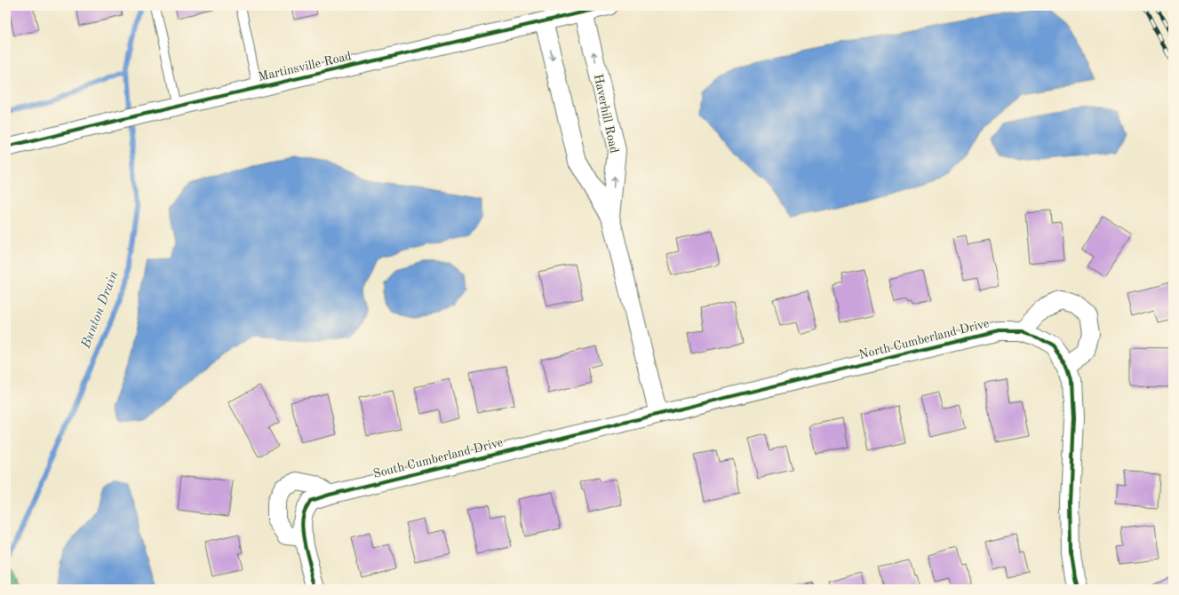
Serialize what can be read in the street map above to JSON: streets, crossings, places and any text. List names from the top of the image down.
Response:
{
  "streets": {
    "street": [
      "Martinsville Road",
      "Haverhill Road",
      "North Cumberland Drive",
      "South Cumberland Drive"
    ]
  },
  "crossings": [
    ["Martinsville Road", "Haverhill Road"],
    ["Haverhill Road", "North Cumberland Drive"],
    ["Haverhill Road", "South Cumberland Drive"],
    ["North Cumberland Drive", "South Cumberland Drive"]
  ],
  "water": ["Bunton Drain"]
}
